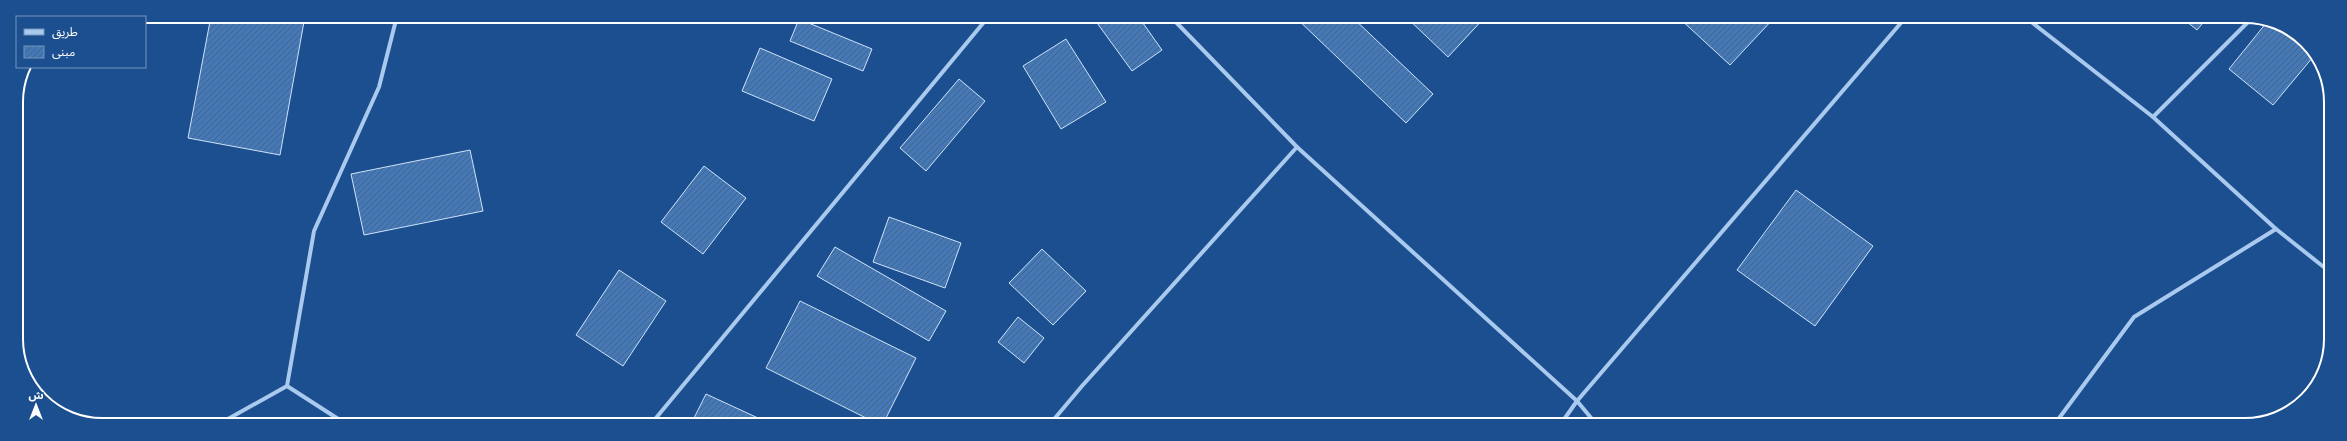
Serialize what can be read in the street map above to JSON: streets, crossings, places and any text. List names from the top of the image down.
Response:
{
  "legend": ["طريق", "مبنى"],
  "north": "top"
}
